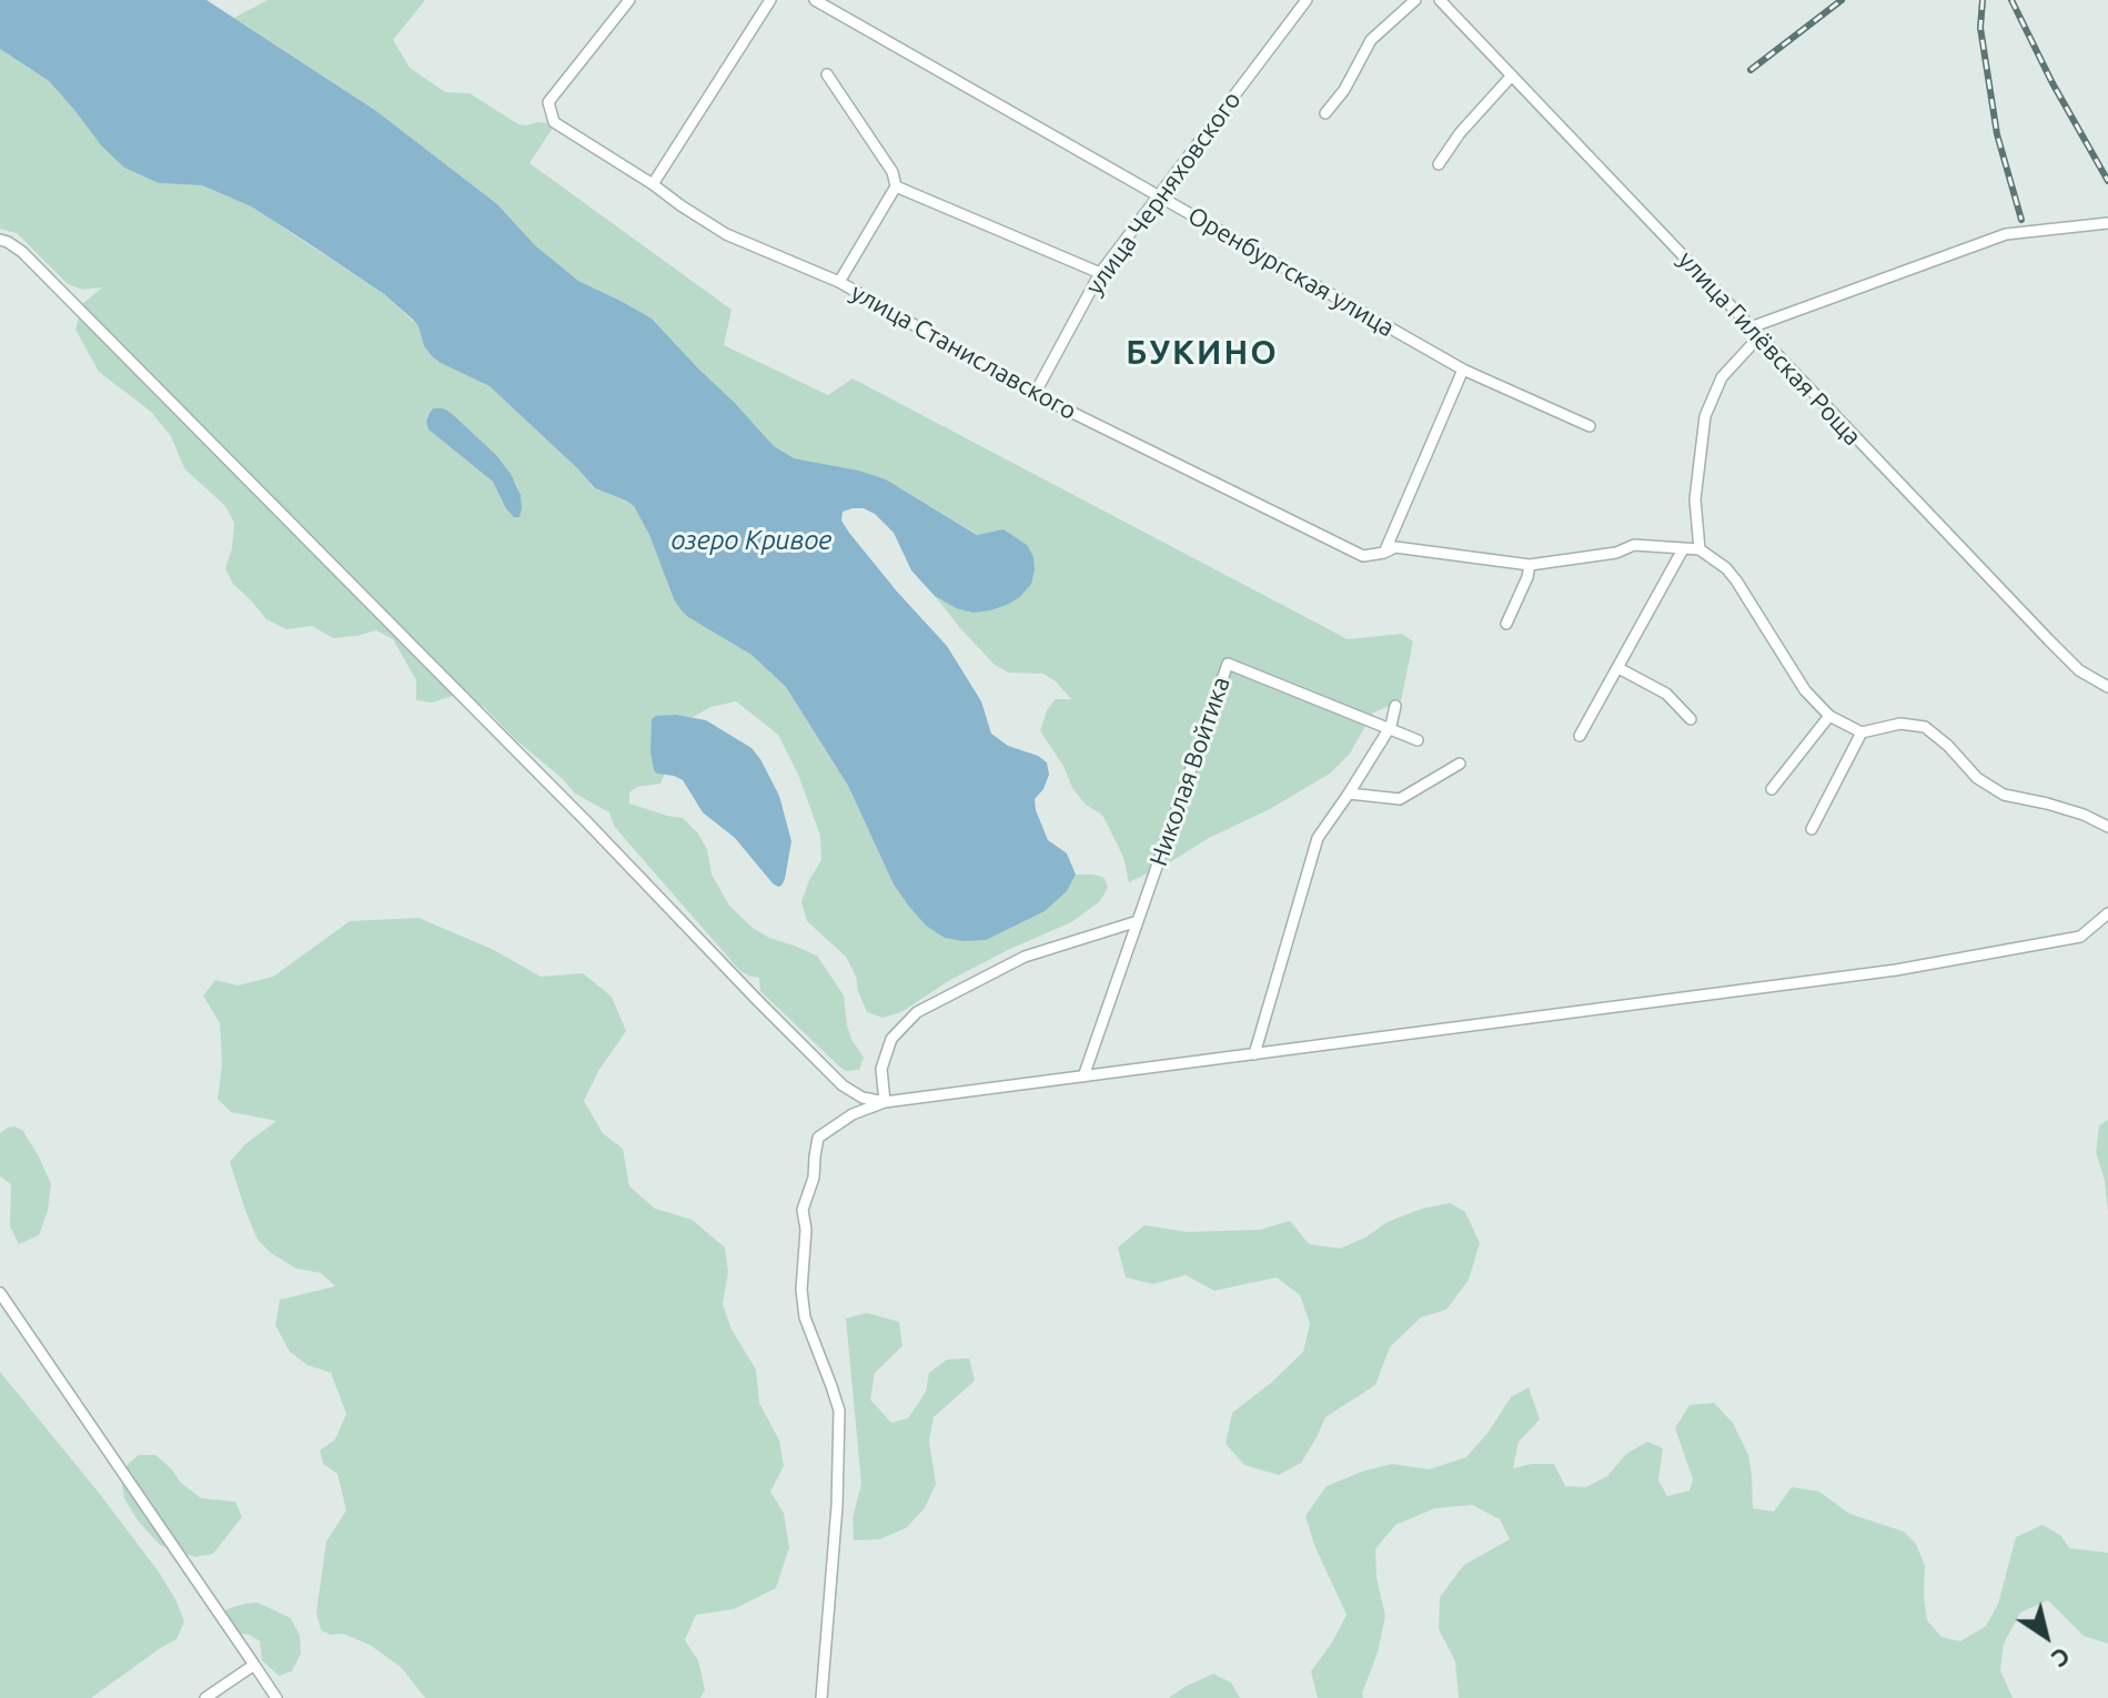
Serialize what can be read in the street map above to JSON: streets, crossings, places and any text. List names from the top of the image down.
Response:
{
  "streets": {
    "street": [
      "улица Черняховского",
      "Оренбургская улица",
      "улица Гилёвская Роща",
      "улица Станиславского",
      "Николая Войтика"
    ]
  },
  "crossings": [
    ["улица Черняховского", "Оренбургская улица"],
    ["улица Черняховского", "улица Станиславского"]
  ],
  "districts": ["БУКИНО"],
  "water": ["озеро Кривое"],
  "north": "bottom right"
}
